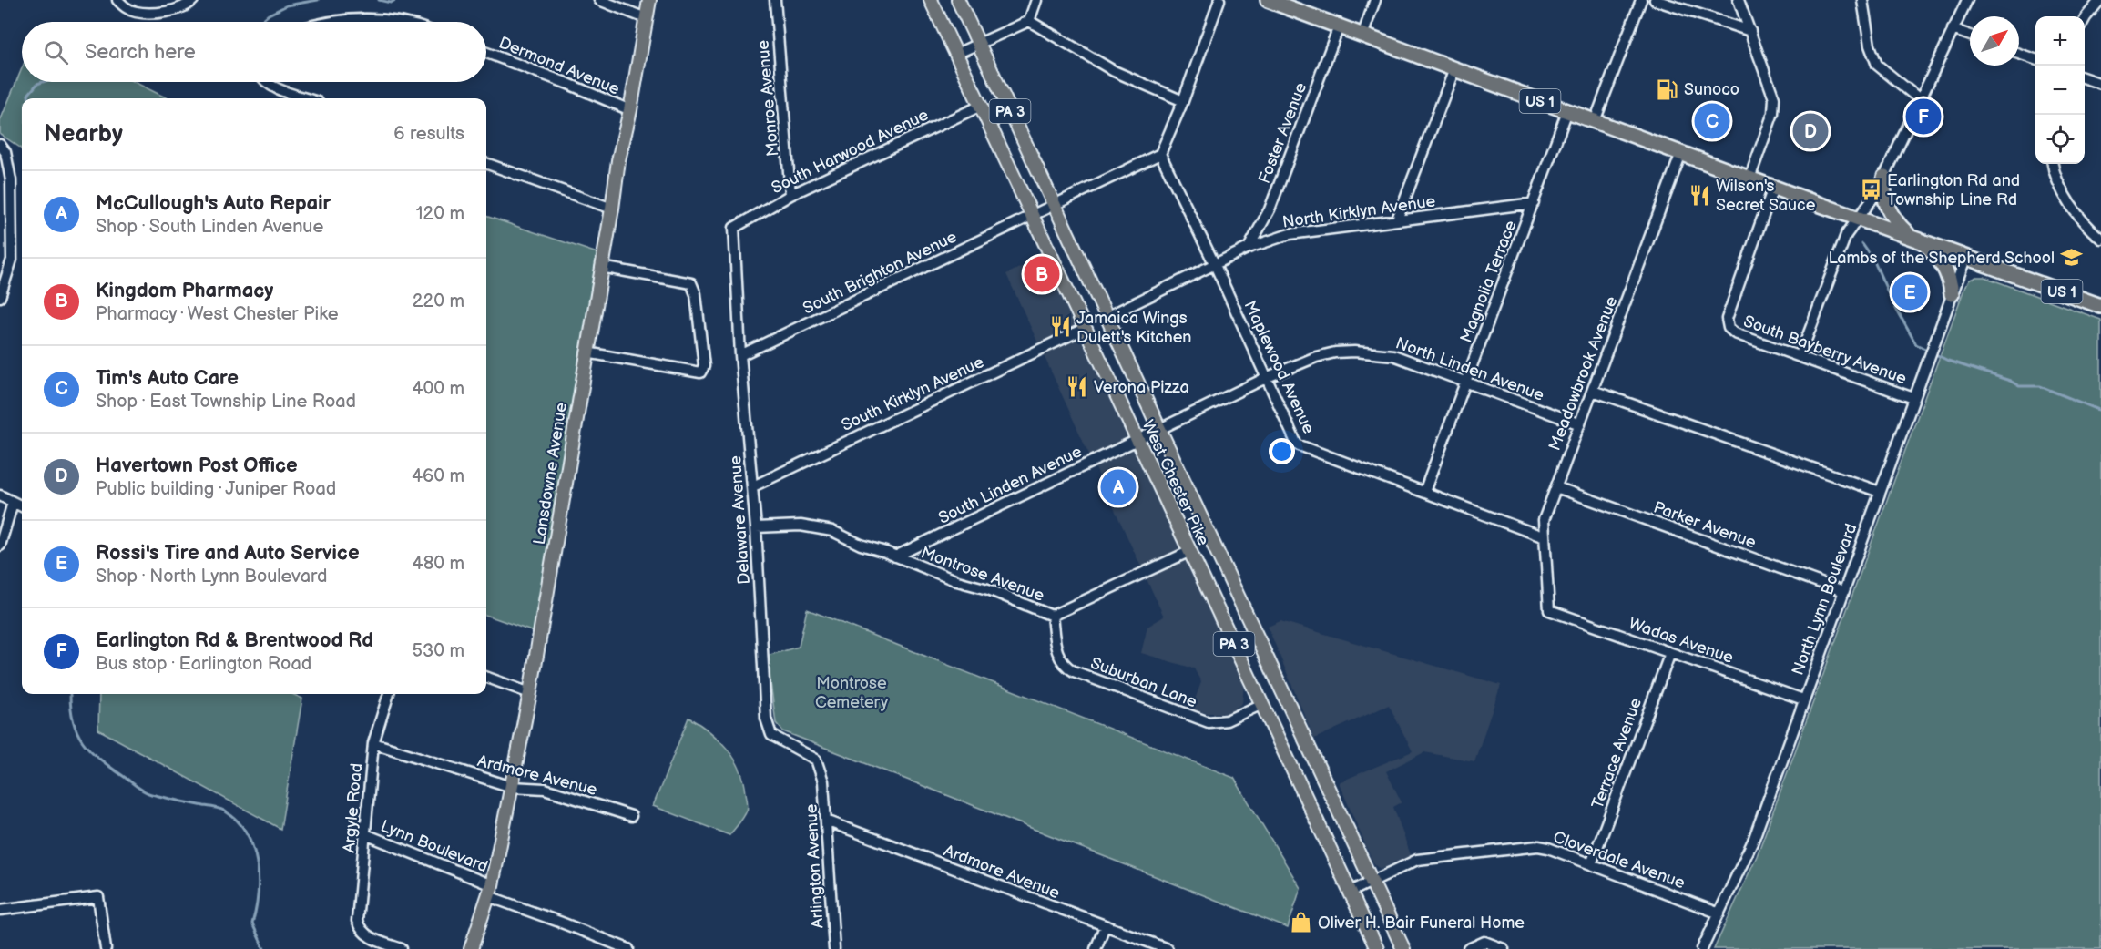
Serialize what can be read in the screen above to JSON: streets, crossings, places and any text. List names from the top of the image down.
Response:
{
  "streets": {
    "highway": ["US 1"],
    "main road": ["PA 3", "Lansdowne Avenue", "West Chester Pike"],
    "street": [
      "Dermond Avenue",
      "Monroe Avenue",
      "Foster Avenue",
      "South Harwood Avenue",
      "North Kirklyn Avenue",
      "South Brighton Avenue",
      "Magnolia Terrace",
      "South Bayberry Avenue",
      "Maplewood Avenue",
      "North Linden Avenue",
      "Meadowbrook Avenue",
      "South Kirklyn Avenue",
      "South Linden Avenue",
      "Delaware Avenue",
      "Parker Avenue",
      "Montrose Avenue",
      "North Lynn Boulevard",
      "Wadas Avenue",
      "Suburban Lane",
      "Terrace Avenue",
      "Ardmore Avenue",
      "Argyle Road",
      "Lynn Boulevard",
      "Cloverdale Avenue",
      "Arlington Avenue"
    ]
  },
  "crossings": [
    ["Dermond Avenue", "Lansdowne Avenue"],
    ["Monroe Avenue", "South Harwood Avenue"],
    ["US 1", "Foster Avenue"],
    ["US 1", "Magnolia Terrace"],
    ["US 1", "South Bayberry Avenue"],
    ["US 1", "Meadowbrook Avenue"],
    ["US 1", "North Lynn Boulevard"],
    ["Foster Avenue", "North Kirklyn Avenue"],
    ["South Harwood Avenue", "West Chester Pike"],
    ["South Harwood Avenue", "Delaware Avenue"],
    ["North Kirklyn Avenue", "Magnolia Terrace"],
    ["North Kirklyn Avenue", "Maplewood Avenue"],
    ["North Kirklyn Avenue", "West Chester Pike"],
    ["South Brighton Avenue", "Maplewood Avenue"],
    ["South Brighton Avenue", "West Chester Pike"],
    ["South Brighton Avenue", "Delaware Avenue"],
    ["Magnolia Terrace", "Maplewood Avenue"],
    ["Magnolia Terrace", "North Linden Avenue"],
    ["South Bayberry Avenue", "North Lynn Boulevard"],
    ["Maplewood Avenue", "North Linden Avenue"],
    ["Maplewood Avenue", "Meadowbrook Avenue"],
    ["North Linden Avenue", "Meadowbrook Avenue"],
    ["North Linden Avenue", "West Chester Pike"],
    ["North Linden Avenue", "South Linden Avenue"],
    ["Meadowbrook Avenue", "Parker Avenue"],
    ["Meadowbrook Avenue", "Wadas Avenue"],
    ["South Kirklyn Avenue", "West Chester Pike"],
    ["South Kirklyn Avenue", "Delaware Avenue"],
    ["Lansdowne Avenue", "Ardmore Avenue"],
    ["Lansdowne Avenue", "Lynn Boulevard"],
    ["West Chester Pike", "South Linden Avenue"],
    ["West Chester Pike", "Montrose Avenue"],
    ["West Chester Pike", "Suburban Lane"],
    ["West Chester Pike", "Cloverdale Avenue"],
    ["South Linden Avenue", "Montrose Avenue"],
    ["Delaware Avenue", "Montrose Avenue"],
    ["Delaware Avenue", "Arlington Avenue"],
    ["Parker Avenue", "North Lynn Boulevard"],
    ["Montrose Avenue", "Suburban Lane"],
    ["North Lynn Boulevard", "Wadas Avenue"],
    ["North Lynn Boulevard", "Cloverdale Avenue"],
    ["Wadas Avenue", "Terrace Avenue"],
    ["Terrace Avenue", "Cloverdale Avenue"],
    ["Ardmore Avenue", "Argyle Road"],
    ["Ardmore Avenue", "Arlington Avenue"],
    ["Argyle Road", "Lynn Boulevard"]
  ],
  "parks": ["Montrose Cemetery"],
  "places": {
    "fuel station": ["Sunoco"],
    "bus stop": ["Earlington Rd and Township Line Rd"],
    "restaurant": ["Wilson's Secret Sauce", "Jamaica Wings Dulett's Kitchen", "Verona Pizza"],
    "school or university": ["Lambs of the Shepherd School"],
    "shop": ["Oliver H. Bair Funeral Home"]
  },
  "north": "top right",
  "page": {
    "map_buttons": ["+", "−"],
    "search": "Search here",
    "pins": [
      "F",
      "C",
      "D",
      "B",
      "E",
      "A"
    ],
    "heading": ["Nearby", "6 results"],
    "list": [
      {
        "mark": "A",
        "name": "McCullough's Auto Repair",
        "note": "Shop · South Linden Avenue",
        "value": "120 m"
      },
      {
        "mark": "B",
        "name": "Kingdom Pharmacy",
        "note": "Pharmacy · West Chester Pike",
        "value": "220 m"
      },
      {
        "mark": "C",
        "name": "Tim's Auto Care",
        "note": "Shop · East Township Line Road",
        "value": "400 m"
      },
      {
        "mark": "D",
        "name": "Havertown Post Office",
        "note": "Public building · Juniper Road",
        "value": "460 m"
      },
      {
        "mark": "E",
        "name": "Rossi's Tire and Auto Service",
        "note": "Shop · North Lynn Boulevard",
        "value": "480 m"
      },
      {
        "mark": "F",
        "name": "Earlington Rd & Brentwood Rd",
        "note": "Bus stop · Earlington Road",
        "value": "530 m"
      }
    ]
  }
}
